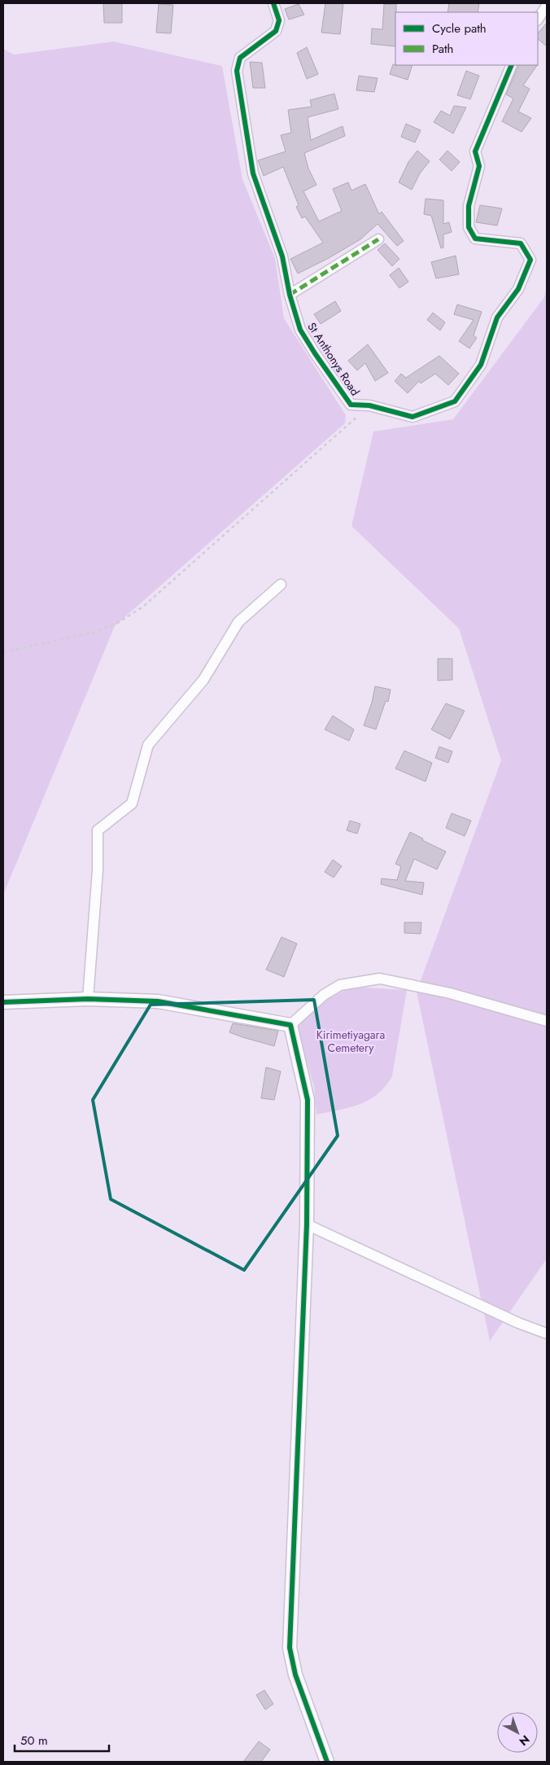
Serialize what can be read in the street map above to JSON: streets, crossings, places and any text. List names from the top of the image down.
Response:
{
  "streets": {
    "street": ["St Anthonys Road"]
  },
  "parks": ["Kirimetiyagara Cemetery"],
  "legend": ["Cycle path", "Path"],
  "scale_bar": "50 m",
  "north": "bottom right"
}
